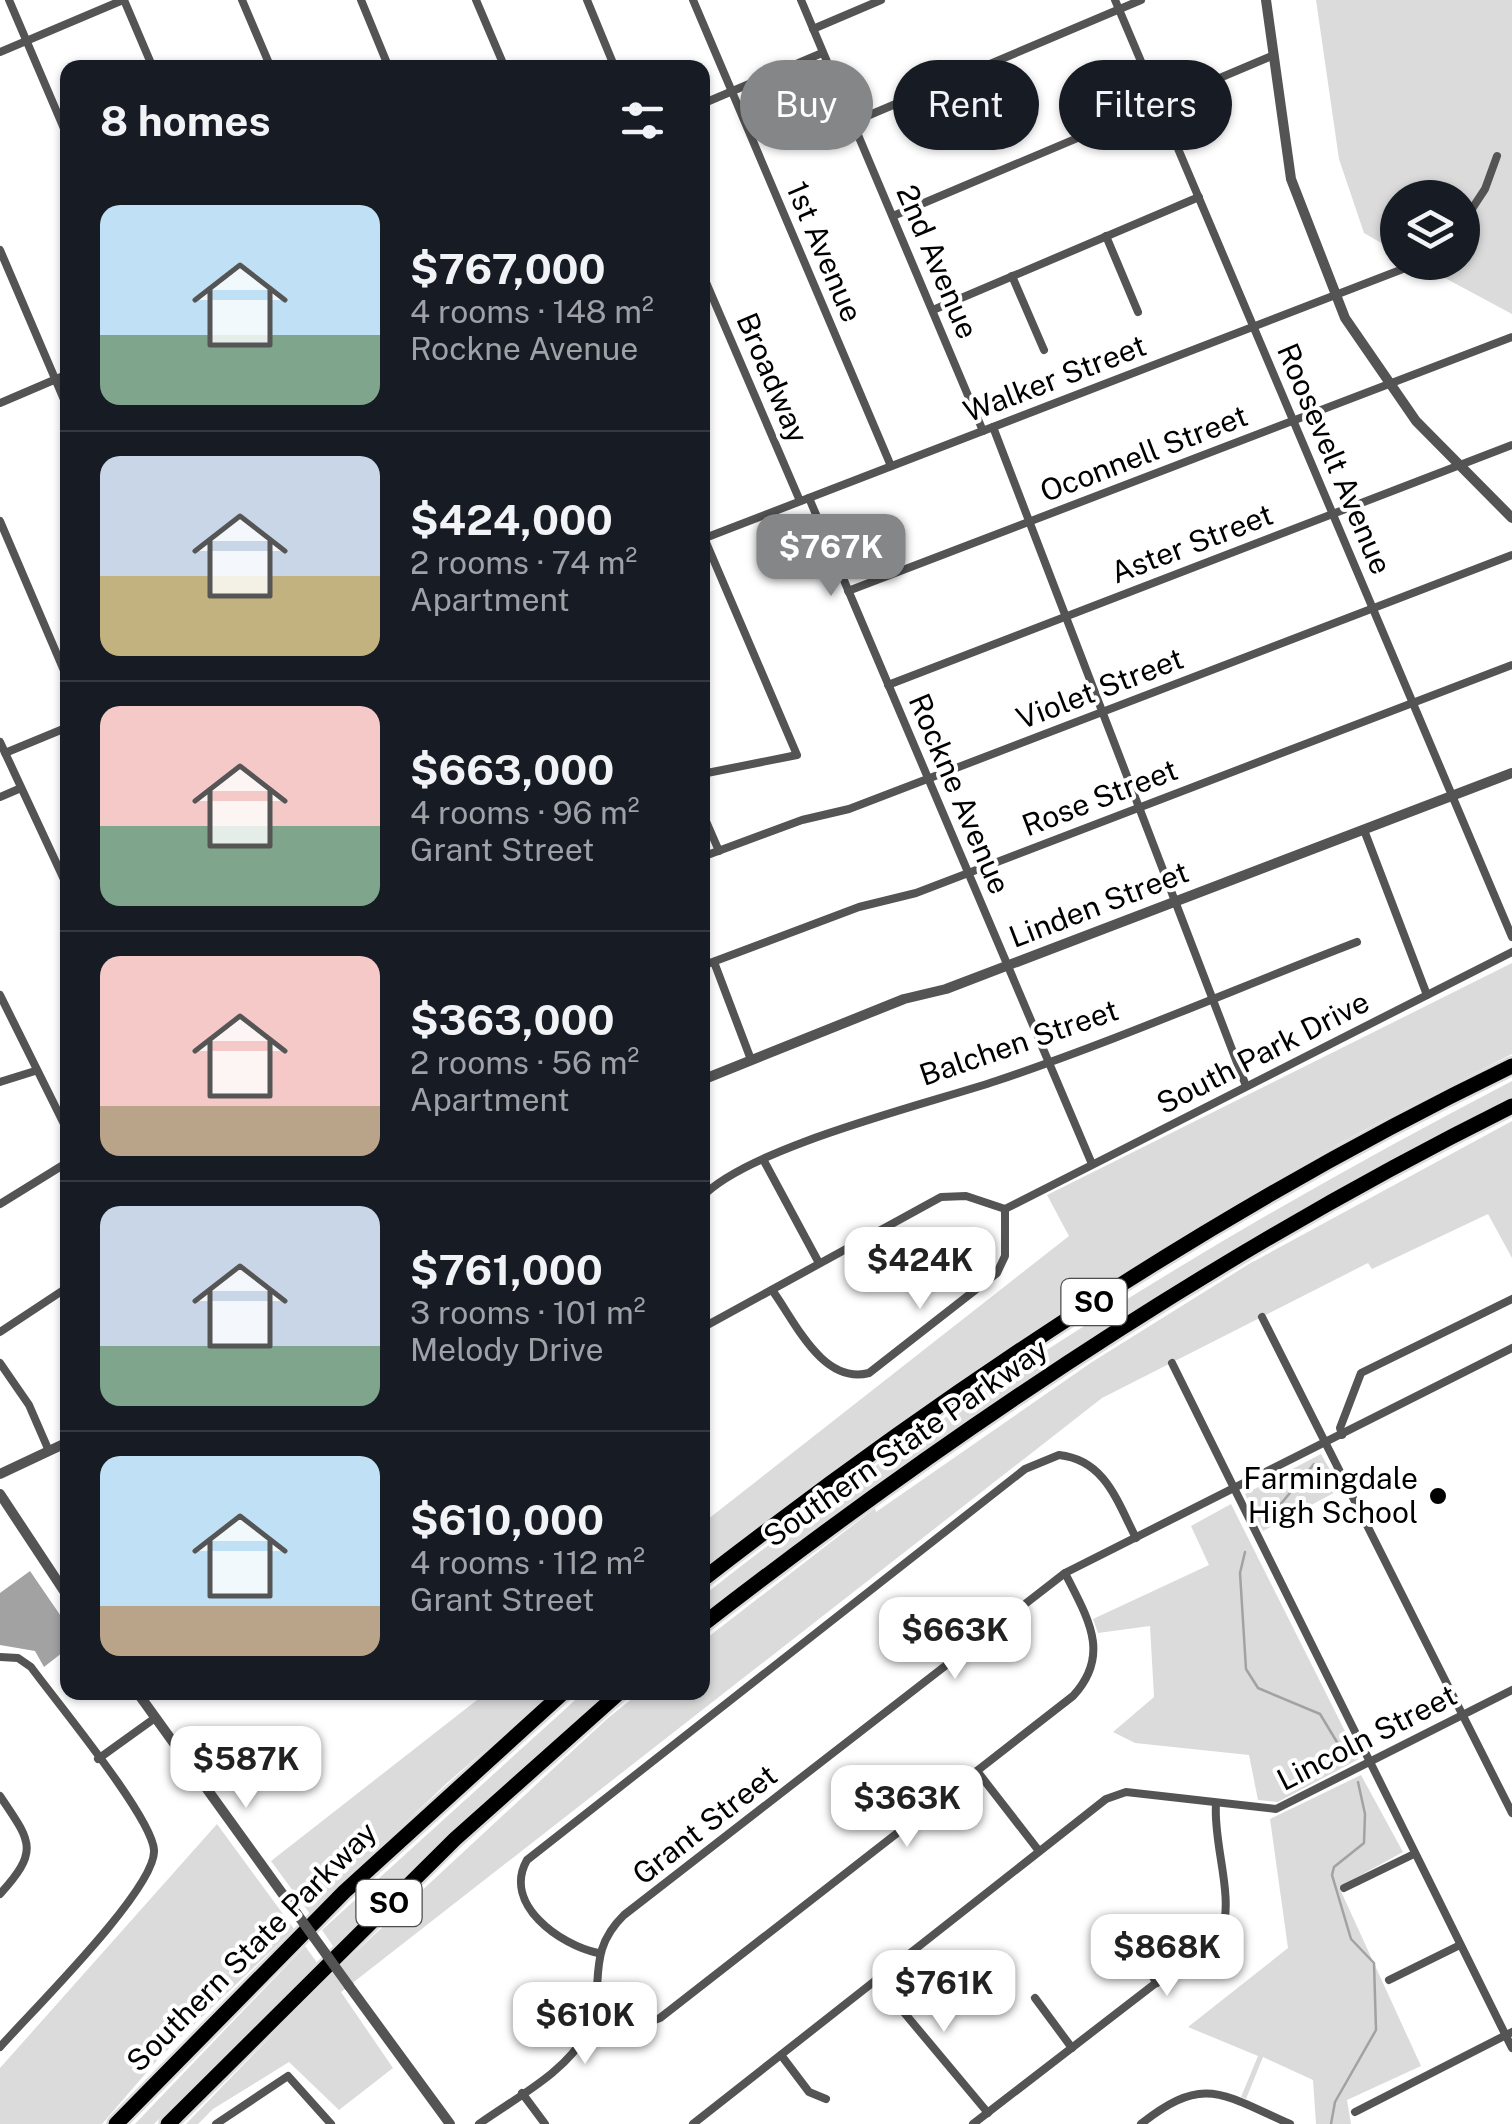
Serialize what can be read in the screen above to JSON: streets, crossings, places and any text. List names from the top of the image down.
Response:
{
  "streets": {
    "highway": ["SO", "Southern State Parkway"],
    "street": [
      "1st Avenue",
      "2nd Avenue",
      "Broadway",
      "Walker Street",
      "Oconnell Street",
      "Roosevelt Avenue",
      "Aster Street",
      "Violet Street",
      "Rockne Avenue",
      "Rose Street",
      "Linden Street",
      "Balchen Street",
      "South Park Drive",
      "Lincoln Street",
      "Grant Street"
    ]
  },
  "crossings": [
    ["1st Avenue", "Walker Street"],
    ["2nd Avenue", "Walker Street"],
    ["2nd Avenue", "Oconnell Street"],
    ["2nd Avenue", "Aster Street"],
    ["2nd Avenue", "Violet Street"],
    ["2nd Avenue", "Rose Street"],
    ["2nd Avenue", "Linden Street"],
    ["2nd Avenue", "Balchen Street"],
    ["2nd Avenue", "South Park Drive"],
    ["Broadway", "Walker Street"],
    ["Broadway", "Rockne Avenue"],
    ["Walker Street", "Roosevelt Avenue"],
    ["Walker Street", "Rockne Avenue"],
    ["Oconnell Street", "Roosevelt Avenue"],
    ["Oconnell Street", "Rockne Avenue"],
    ["Roosevelt Avenue", "Aster Street"],
    ["Roosevelt Avenue", "Violet Street"],
    ["Roosevelt Avenue", "Rose Street"],
    ["Roosevelt Avenue", "Linden Street"],
    ["Aster Street", "Rockne Avenue"],
    ["Violet Street", "Rockne Avenue"],
    ["Rockne Avenue", "Rose Street"],
    ["Rockne Avenue", "Linden Street"],
    ["Rockne Avenue", "Balchen Street"],
    ["Rockne Avenue", "South Park Drive"]
  ],
  "places": ["Farmingdale High School"],
  "page": {
    "chip": ["Buy", "Rent", "Filters"],
    "heading": "8 homes",
    "list": [
      {
        "name": "$767,000",
        "note": "4 rooms · 148 m² · Rockne Avenue"
      },
      {
        "name": "$424,000",
        "note": "2 rooms · 74 m² · Apartment"
      },
      {
        "name": "$663,000",
        "note": "4 rooms · 96 m² · Grant Street"
      },
      {
        "name": "$363,000",
        "note": "2 rooms · 56 m² · Apartment"
      },
      {
        "name": "$761,000",
        "note": "3 rooms · 101 m² · Melody Drive"
      },
      {
        "name": "$610,000",
        "note": "4 rooms · 112 m² · Grant Street"
      }
    ],
    "price": [
      "$767K",
      "$424K",
      "$663K",
      "$587K",
      "$363K",
      "$868K",
      "$761K",
      "$610K"
    ]
  }
}
